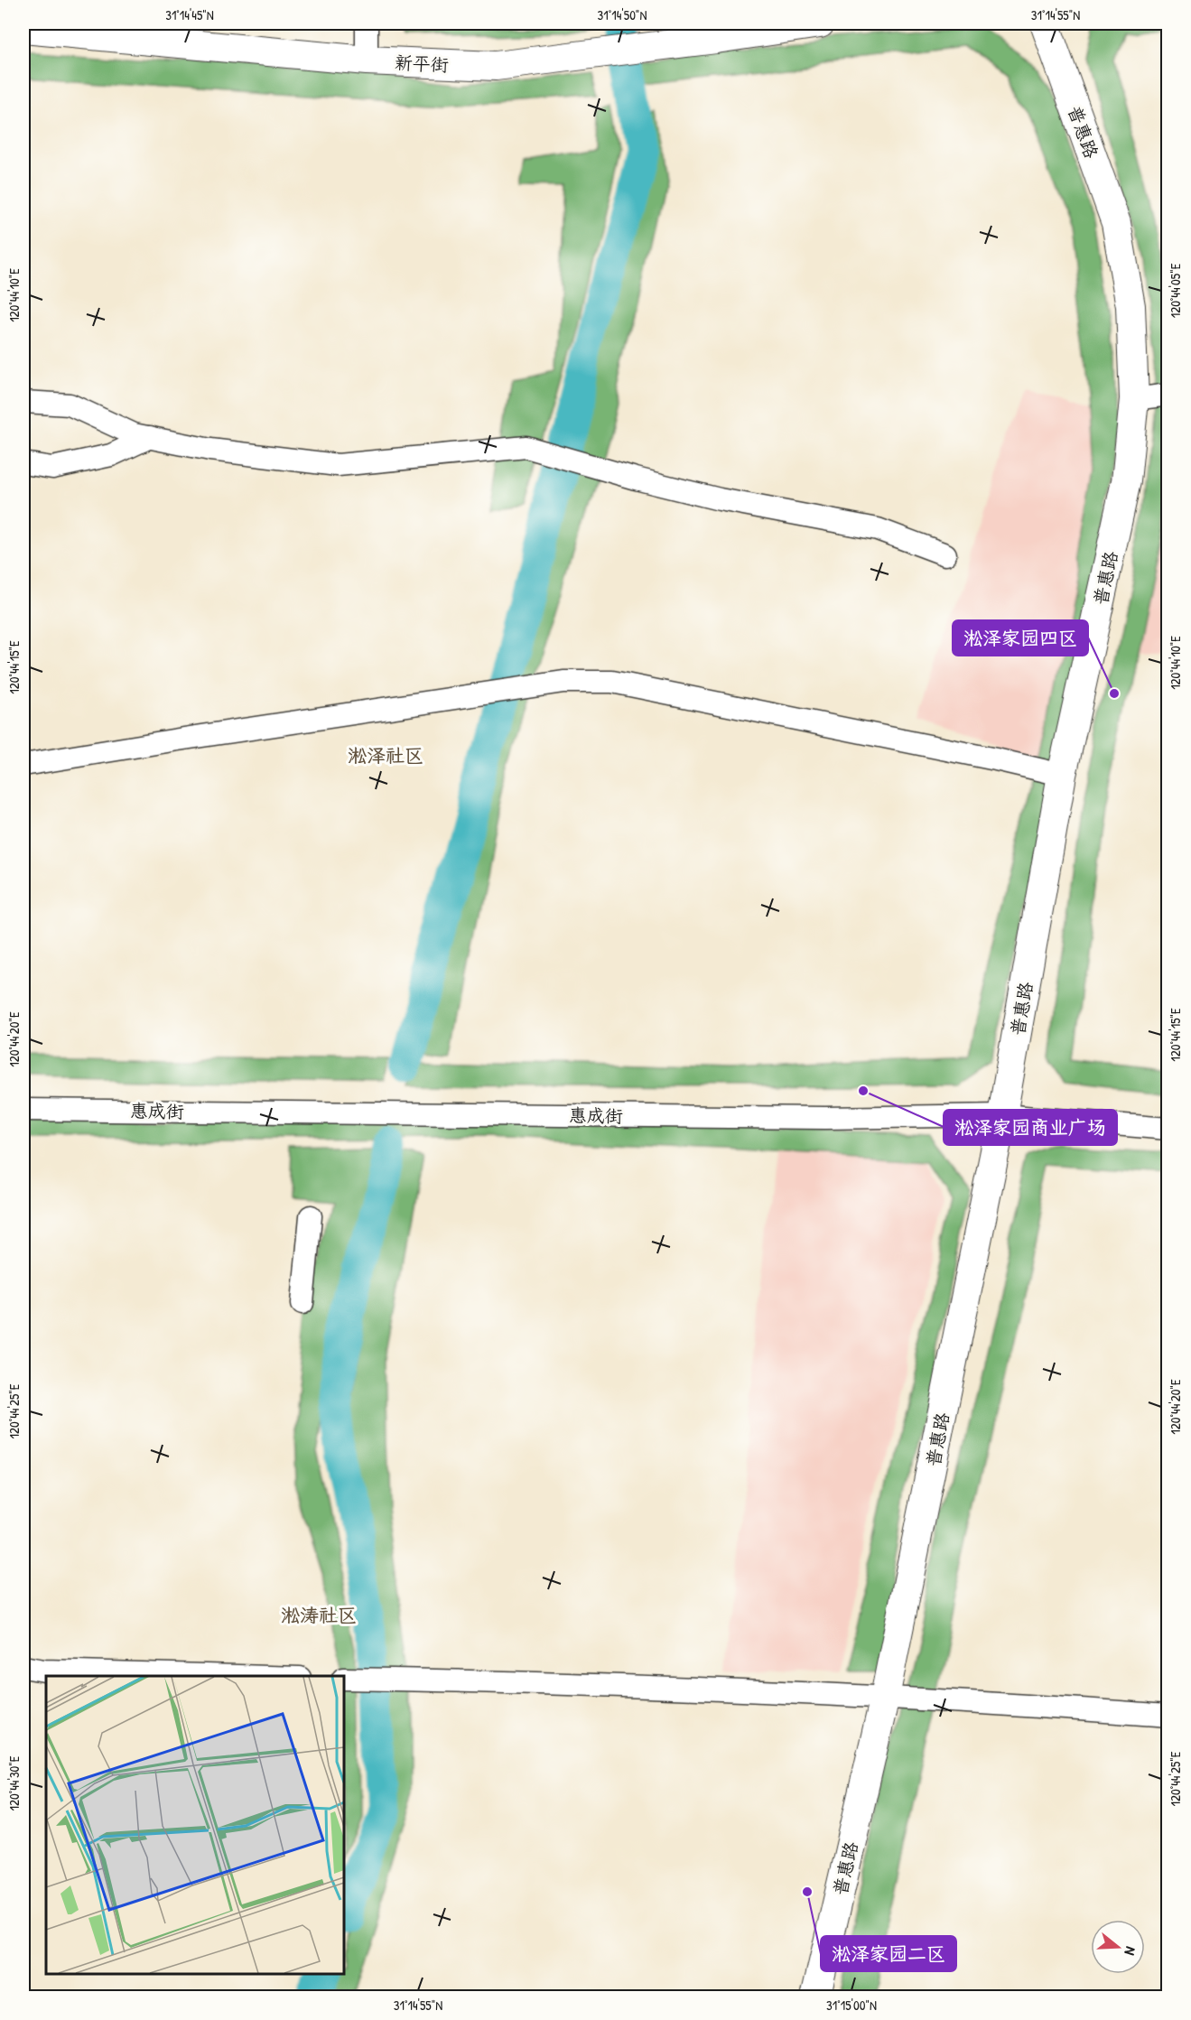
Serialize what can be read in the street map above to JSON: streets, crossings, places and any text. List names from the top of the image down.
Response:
{
  "streets": {
    "main road": ["新平街", "普惠路"],
    "street": ["惠成街"]
  },
  "crossings": [
    ["普惠路", "惠成街"]
  ],
  "districts": ["淞泽社区", "淞涛社区"],
  "places": ["淞泽家园四区", "淞泽家园商业广场", "淞泽家园二区"],
  "north": "right",
  "coordinates": [
    "31°14'45\"N",
    "31°14'50\"N",
    "31°14'55\"N",
    "120°44'05\"E",
    "120°44'10\"E",
    "120°44'15\"E",
    "120°44'20\"E",
    "120°44'25\"E",
    "120°44'30\"E",
    "31°15'00\"N"
  ]
}
